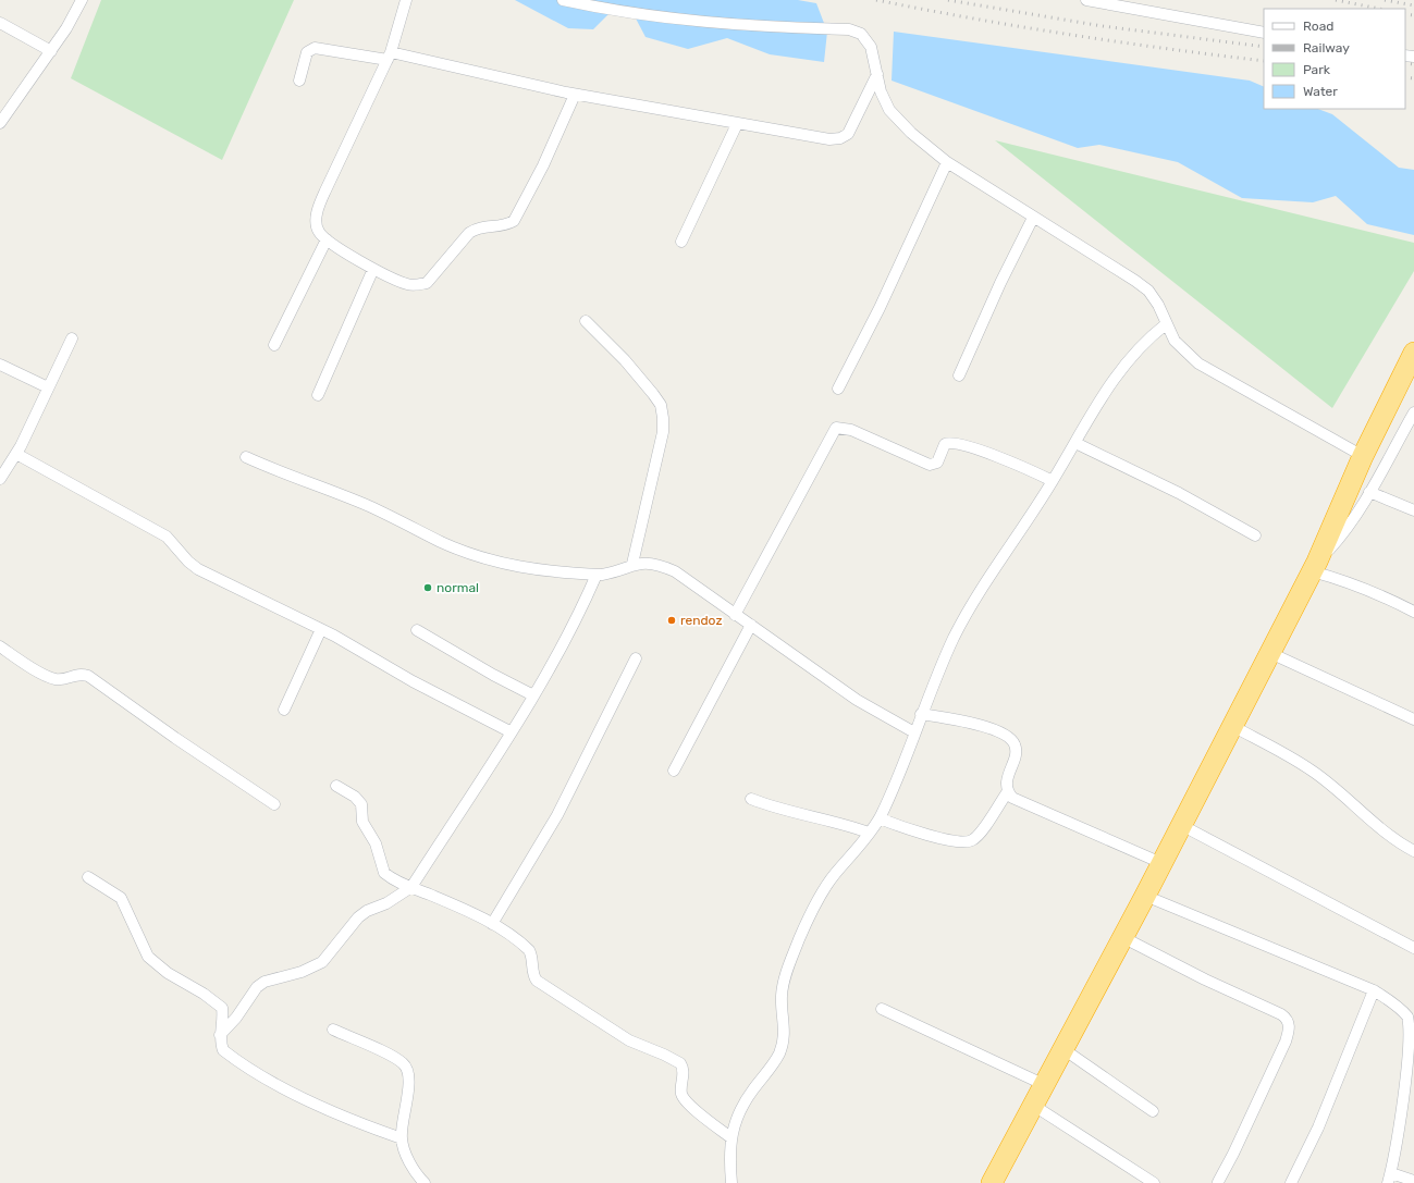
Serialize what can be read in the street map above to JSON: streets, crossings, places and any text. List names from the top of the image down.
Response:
{
  "places": ["normal", "rendoz"],
  "legend": [
    "Road",
    "Railway",
    "Park",
    "Water"
  ]
}
